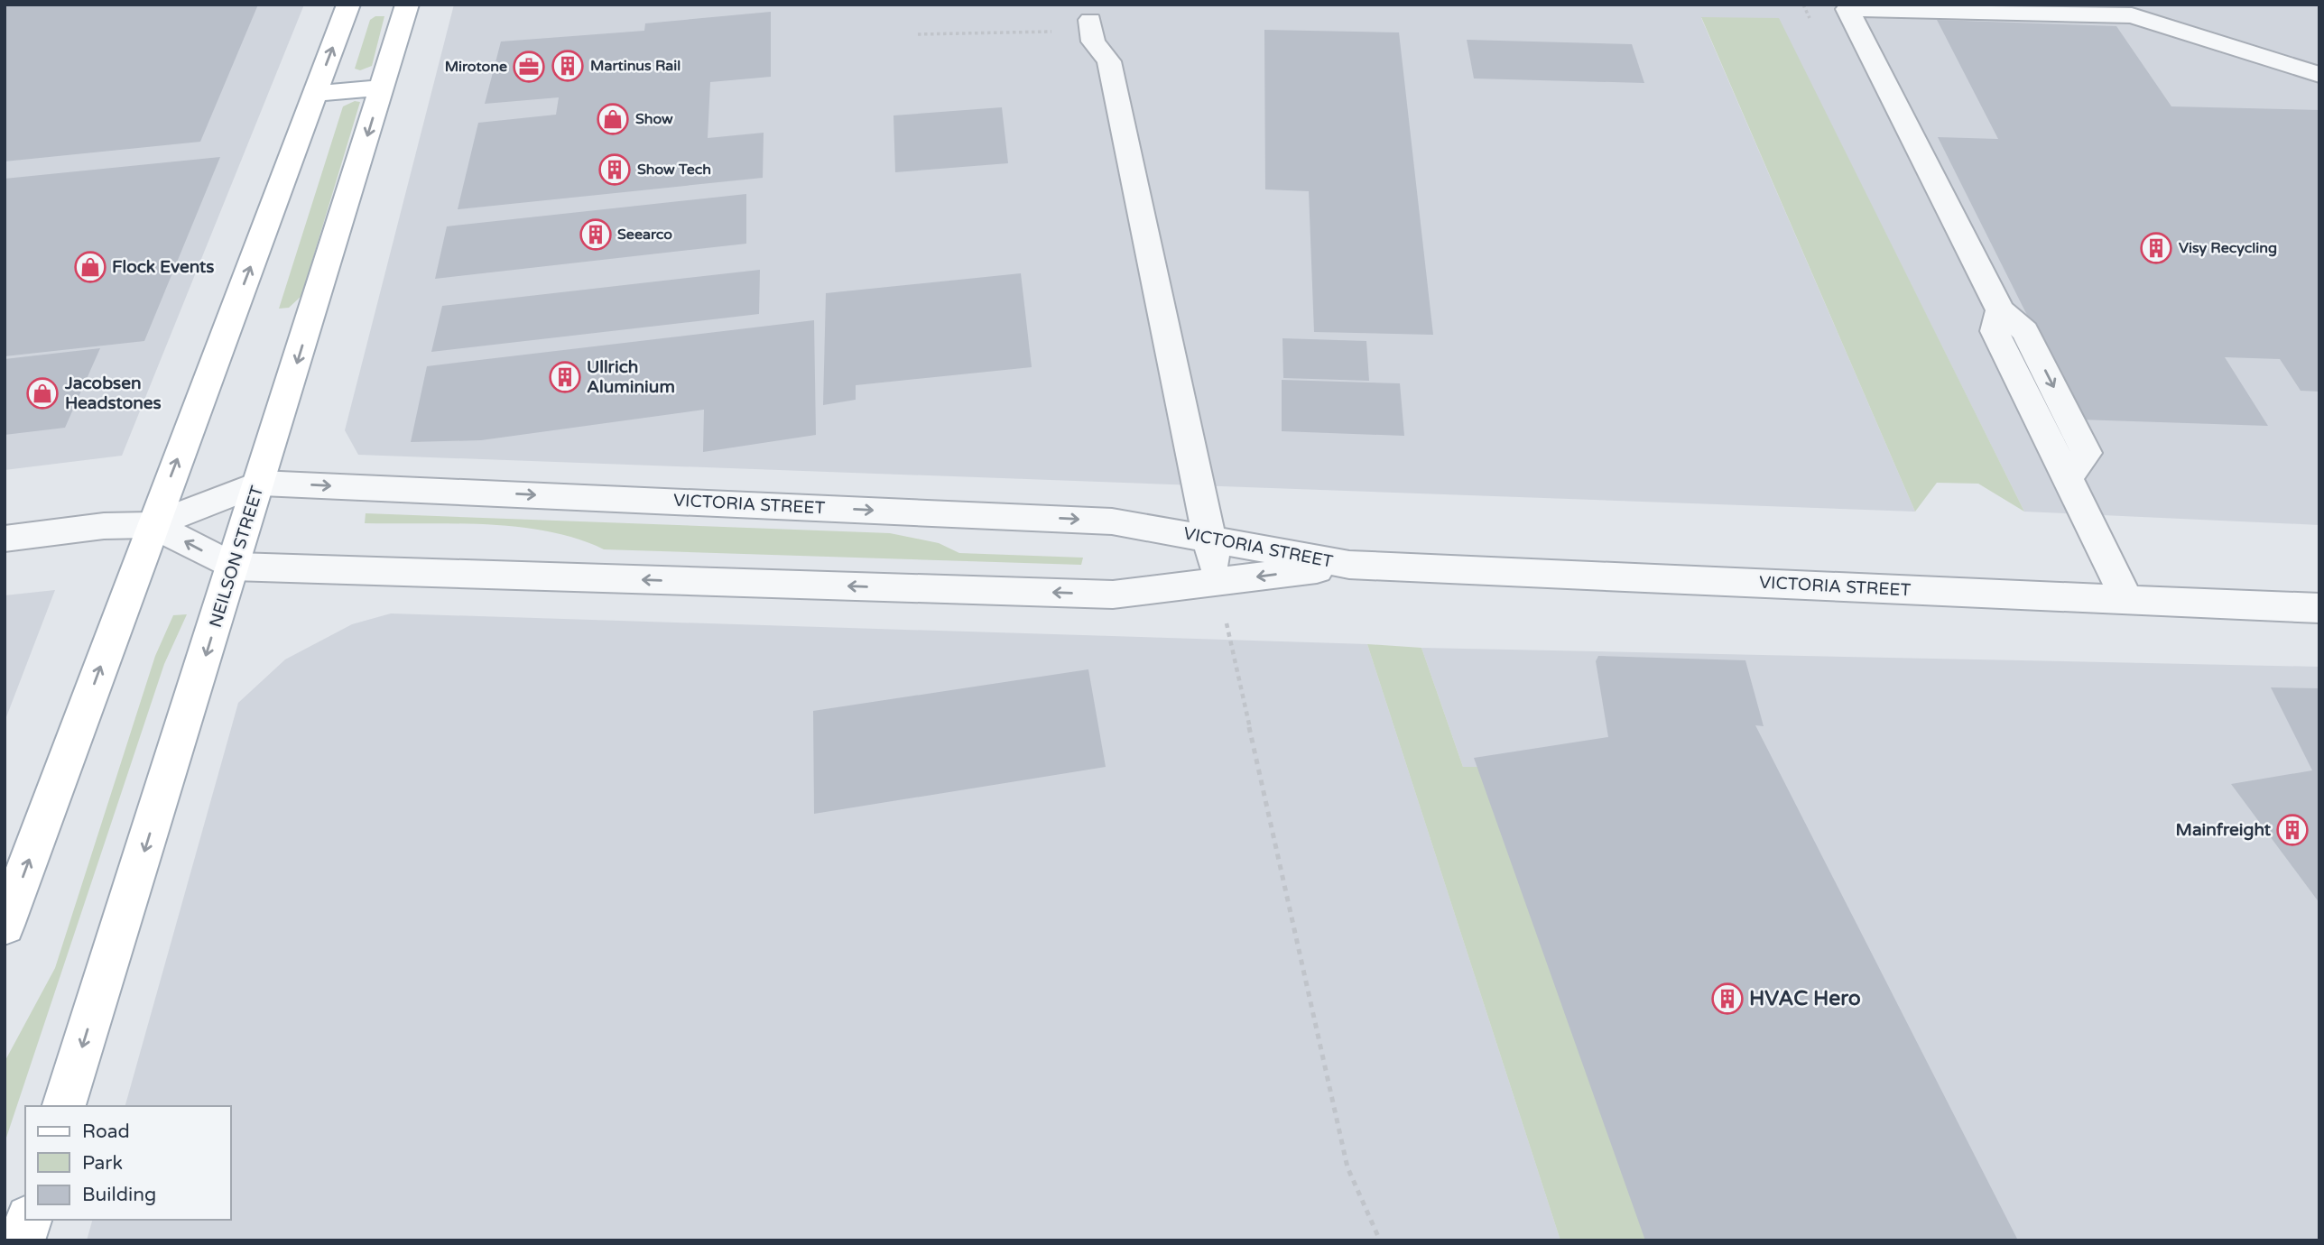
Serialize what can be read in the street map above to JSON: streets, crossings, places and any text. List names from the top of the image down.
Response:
{
  "streets": {
    "main road": ["NEILSON STREET"],
    "street": ["VICTORIA STREET"]
  },
  "crossings": [
    ["VICTORIA STREET", "NEILSON STREET"]
  ],
  "places": {
    "building": [
      "Martinus Rail",
      "Show Tech",
      "Seearco",
      "Visy Recycling",
      "Ullrich Aluminium",
      "Mainfreight",
      "HVAC Hero"
    ],
    "office": ["Mirotone"],
    "shop": ["Show", "Flock Events", "Jacobsen Headstones"]
  },
  "legend": ["Road", "Park", "Building"]
}
